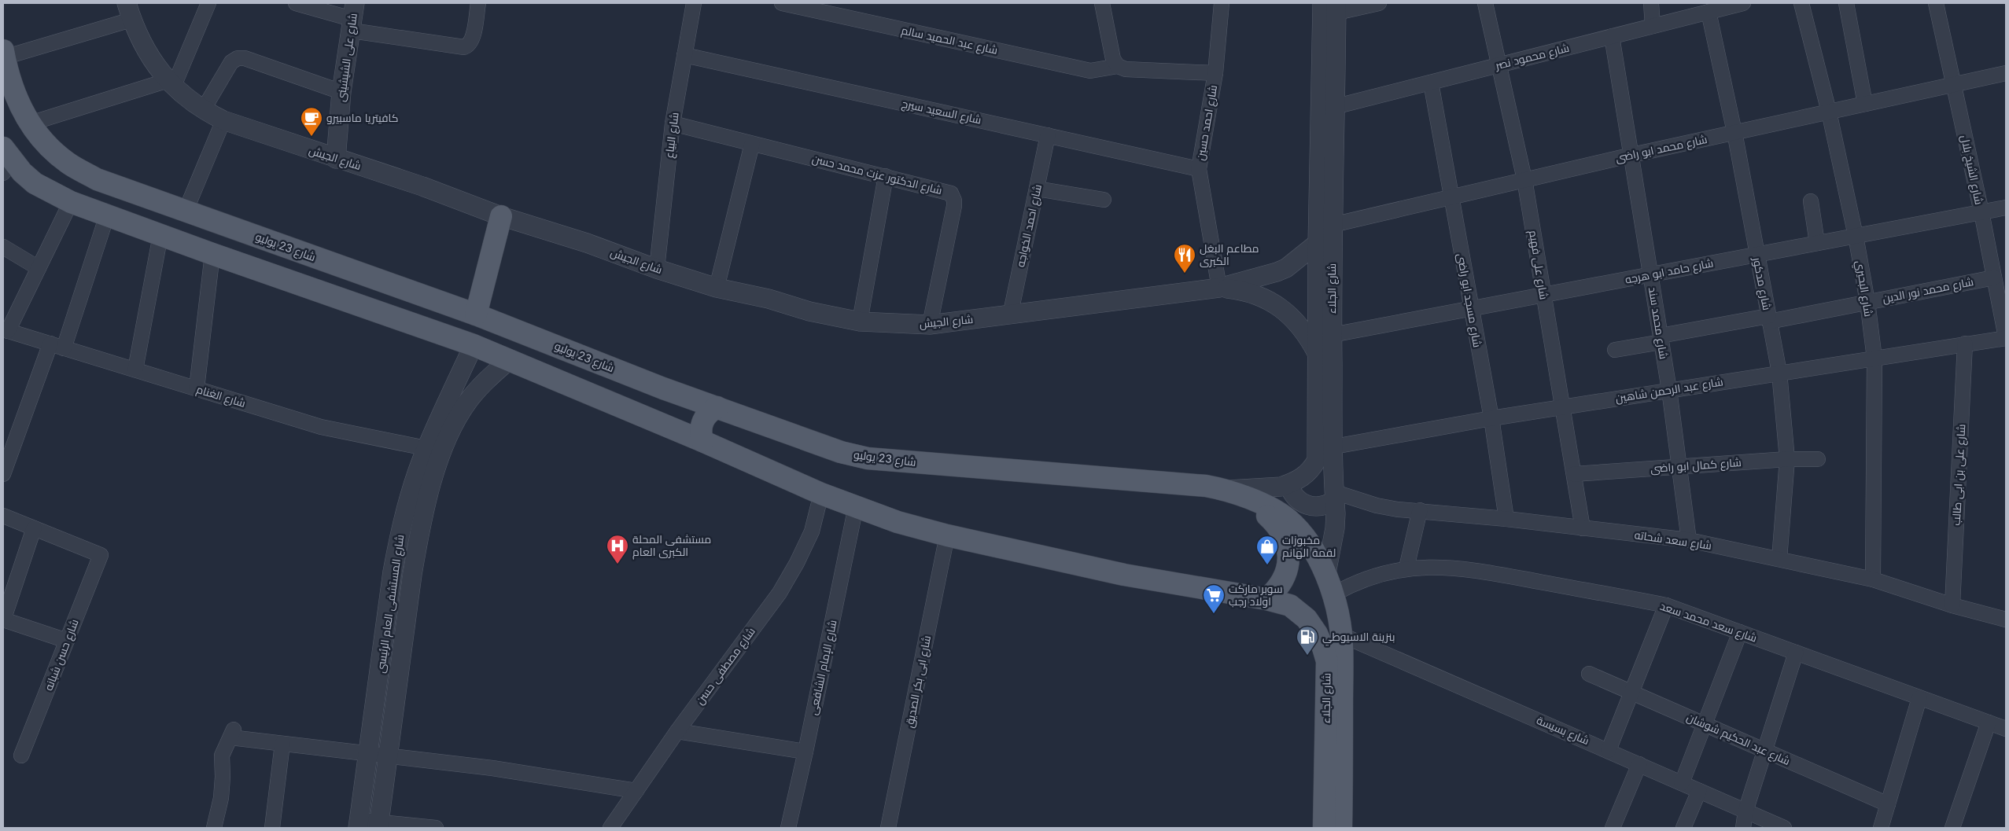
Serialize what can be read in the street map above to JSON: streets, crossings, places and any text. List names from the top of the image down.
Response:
{
  "streets": {
    "main road": ["شارع 23 يوليو", "شارع الجلاء"],
    "street": [
      "شارع عبد الحميد سالم",
      "شارع محمود نصر",
      "شارع على الشيشينى",
      "شارع السعيد سيرج",
      "شارع احمد حسين",
      "شارع البياع",
      "شارع محمد ابو راضى",
      "شارع الجيش",
      "شارع الشيخ بلال",
      "شارع الدكتور عزت محمد حسن",
      "شارع احمد الخواجه",
      "شارع على فهيم",
      "شارع حامد ابو هرجه",
      "شارع مدكور",
      "شارع البحيري",
      "شارع محمد نور الدين",
      "شارع مسجد ابو راضى",
      "شارع محمد سند",
      "شارع عبد الرحمن شاهين",
      "شارع الغنام",
      "شارع كمال ابو راضى",
      "شارع على بن ابى طالب",
      "شارع سعد شحاته",
      "شارع المستشفى العام الرئيسى",
      "شارع سعد محمد سعد",
      "شارع حسن شبانه",
      "شارع مصطفى حسن",
      "شارع الإمام الشافعى",
      "شارع ابى بكر الصديق",
      "شارع بسيسة",
      "شارع عبد الحكيم شوشان"
    ]
  },
  "crossings": [
    ["شارع محمود نصر", "شارع على فهيم"],
    ["شارع محمود نصر", "شارع مدكور"],
    ["شارع محمود نصر", "شارع الجلاء"],
    ["شارع محمود نصر", "شارع مسجد ابو راضى"],
    ["شارع محمود نصر", "شارع محمد سند"],
    ["شارع على الشيشينى", "شارع الجيش"],
    ["شارع السعيد سيرج", "شارع احمد حسين"],
    ["شارع السعيد سيرج", "شارع البياع"],
    ["شارع السعيد سيرج", "شارع احمد الخواجه"],
    ["شارع احمد حسين", "شارع الجيش"],
    ["شارع البياع", "شارع الجيش"],
    ["شارع البياع", "شارع الدكتور عزت محمد حسن"],
    ["شارع محمد ابو راضى", "شارع الجيش"],
    ["شارع محمد ابو راضى", "شارع الشيخ بلال"],
    ["شارع محمد ابو راضى", "شارع على فهيم"],
    ["شارع محمد ابو راضى", "شارع مدكور"],
    ["شارع محمد ابو راضى", "شارع الجلاء"],
    ["شارع محمد ابو راضى", "شارع البحيري"],
    ["شارع محمد ابو راضى", "شارع مسجد ابو راضى"],
    ["شارع محمد ابو راضى", "شارع محمد سند"],
    ["شارع الجيش", "شارع الدكتور عزت محمد حسن"],
    ["شارع الجيش", "شارع احمد الخواجه"],
    ["شارع الجيش", "شارع الجلاء"],
    ["شارع الشيخ بلال", "شارع حامد ابو هرجه"],
    ["شارع الشيخ بلال", "شارع محمد نور الدين"],
    ["شارع الشيخ بلال", "شارع عبد الرحمن شاهين"],
    ["شارع 23 يوليو", "شارع الجلاء"],
    ["شارع على فهيم", "شارع حامد ابو هرجه"],
    ["شارع على فهيم", "شارع عبد الرحمن شاهين"],
    ["شارع على فهيم", "شارع كمال ابو راضى"],
    ["شارع على فهيم", "شارع سعد شحاته"],
    ["شارع حامد ابو هرجه", "شارع مدكور"],
    ["شارع حامد ابو هرجه", "شارع الجلاء"],
    ["شارع حامد ابو هرجه", "شارع البحيري"],
    ["شارع حامد ابو هرجه", "شارع مسجد ابو راضى"],
    ["شارع حامد ابو هرجه", "شارع محمد سند"],
    ["شارع مدكور", "شارع محمد نور الدين"],
    ["شارع مدكور", "شارع عبد الرحمن شاهين"],
    ["شارع مدكور", "شارع كمال ابو راضى"],
    ["شارع مدكور", "شارع سعد شحاته"],
    ["شارع الجلاء", "شارع عبد الرحمن شاهين"],
    ["شارع الجلاء", "شارع سعد شحاته"],
    ["شارع الجلاء", "شارع سعد محمد سعد"],
    ["شارع الجلاء", "شارع بسيسة"],
    ["شارع البحيري", "شارع محمد نور الدين"],
    ["شارع البحيري", "شارع عبد الرحمن شاهين"],
    ["شارع البحيري", "شارع سعد شحاته"],
    ["شارع محمد نور الدين", "شارع محمد سند"],
    ["شارع مسجد ابو راضى", "شارع عبد الرحمن شاهين"],
    ["شارع مسجد ابو راضى", "شارع سعد شحاته"],
    ["شارع محمد سند", "شارع عبد الرحمن شاهين"],
    ["شارع محمد سند", "شارع كمال ابو راضى"],
    ["شارع محمد سند", "شارع سعد شحاته"],
    ["شارع عبد الرحمن شاهين", "شارع على بن ابى طالب"],
    ["شارع الغنام", "شارع المستشفى العام الرئيسى"],
    ["شارع على بن ابى طالب", "شارع سعد شحاته"]
  ],
  "places": {
    "cafe": ["كافيتريا ماسبيرو"],
    "restaurant": ["مطاعم البغل الكبرى"],
    "hospital": ["مستشفى المحلة الكبرى العام"],
    "shop": ["مخبوزات لقمة الهانم"],
    "supermarket": ["سوبر ماركت اولاد رجب"],
    "fuel station": ["بنزينة الاسيوطي"]
  }
}
